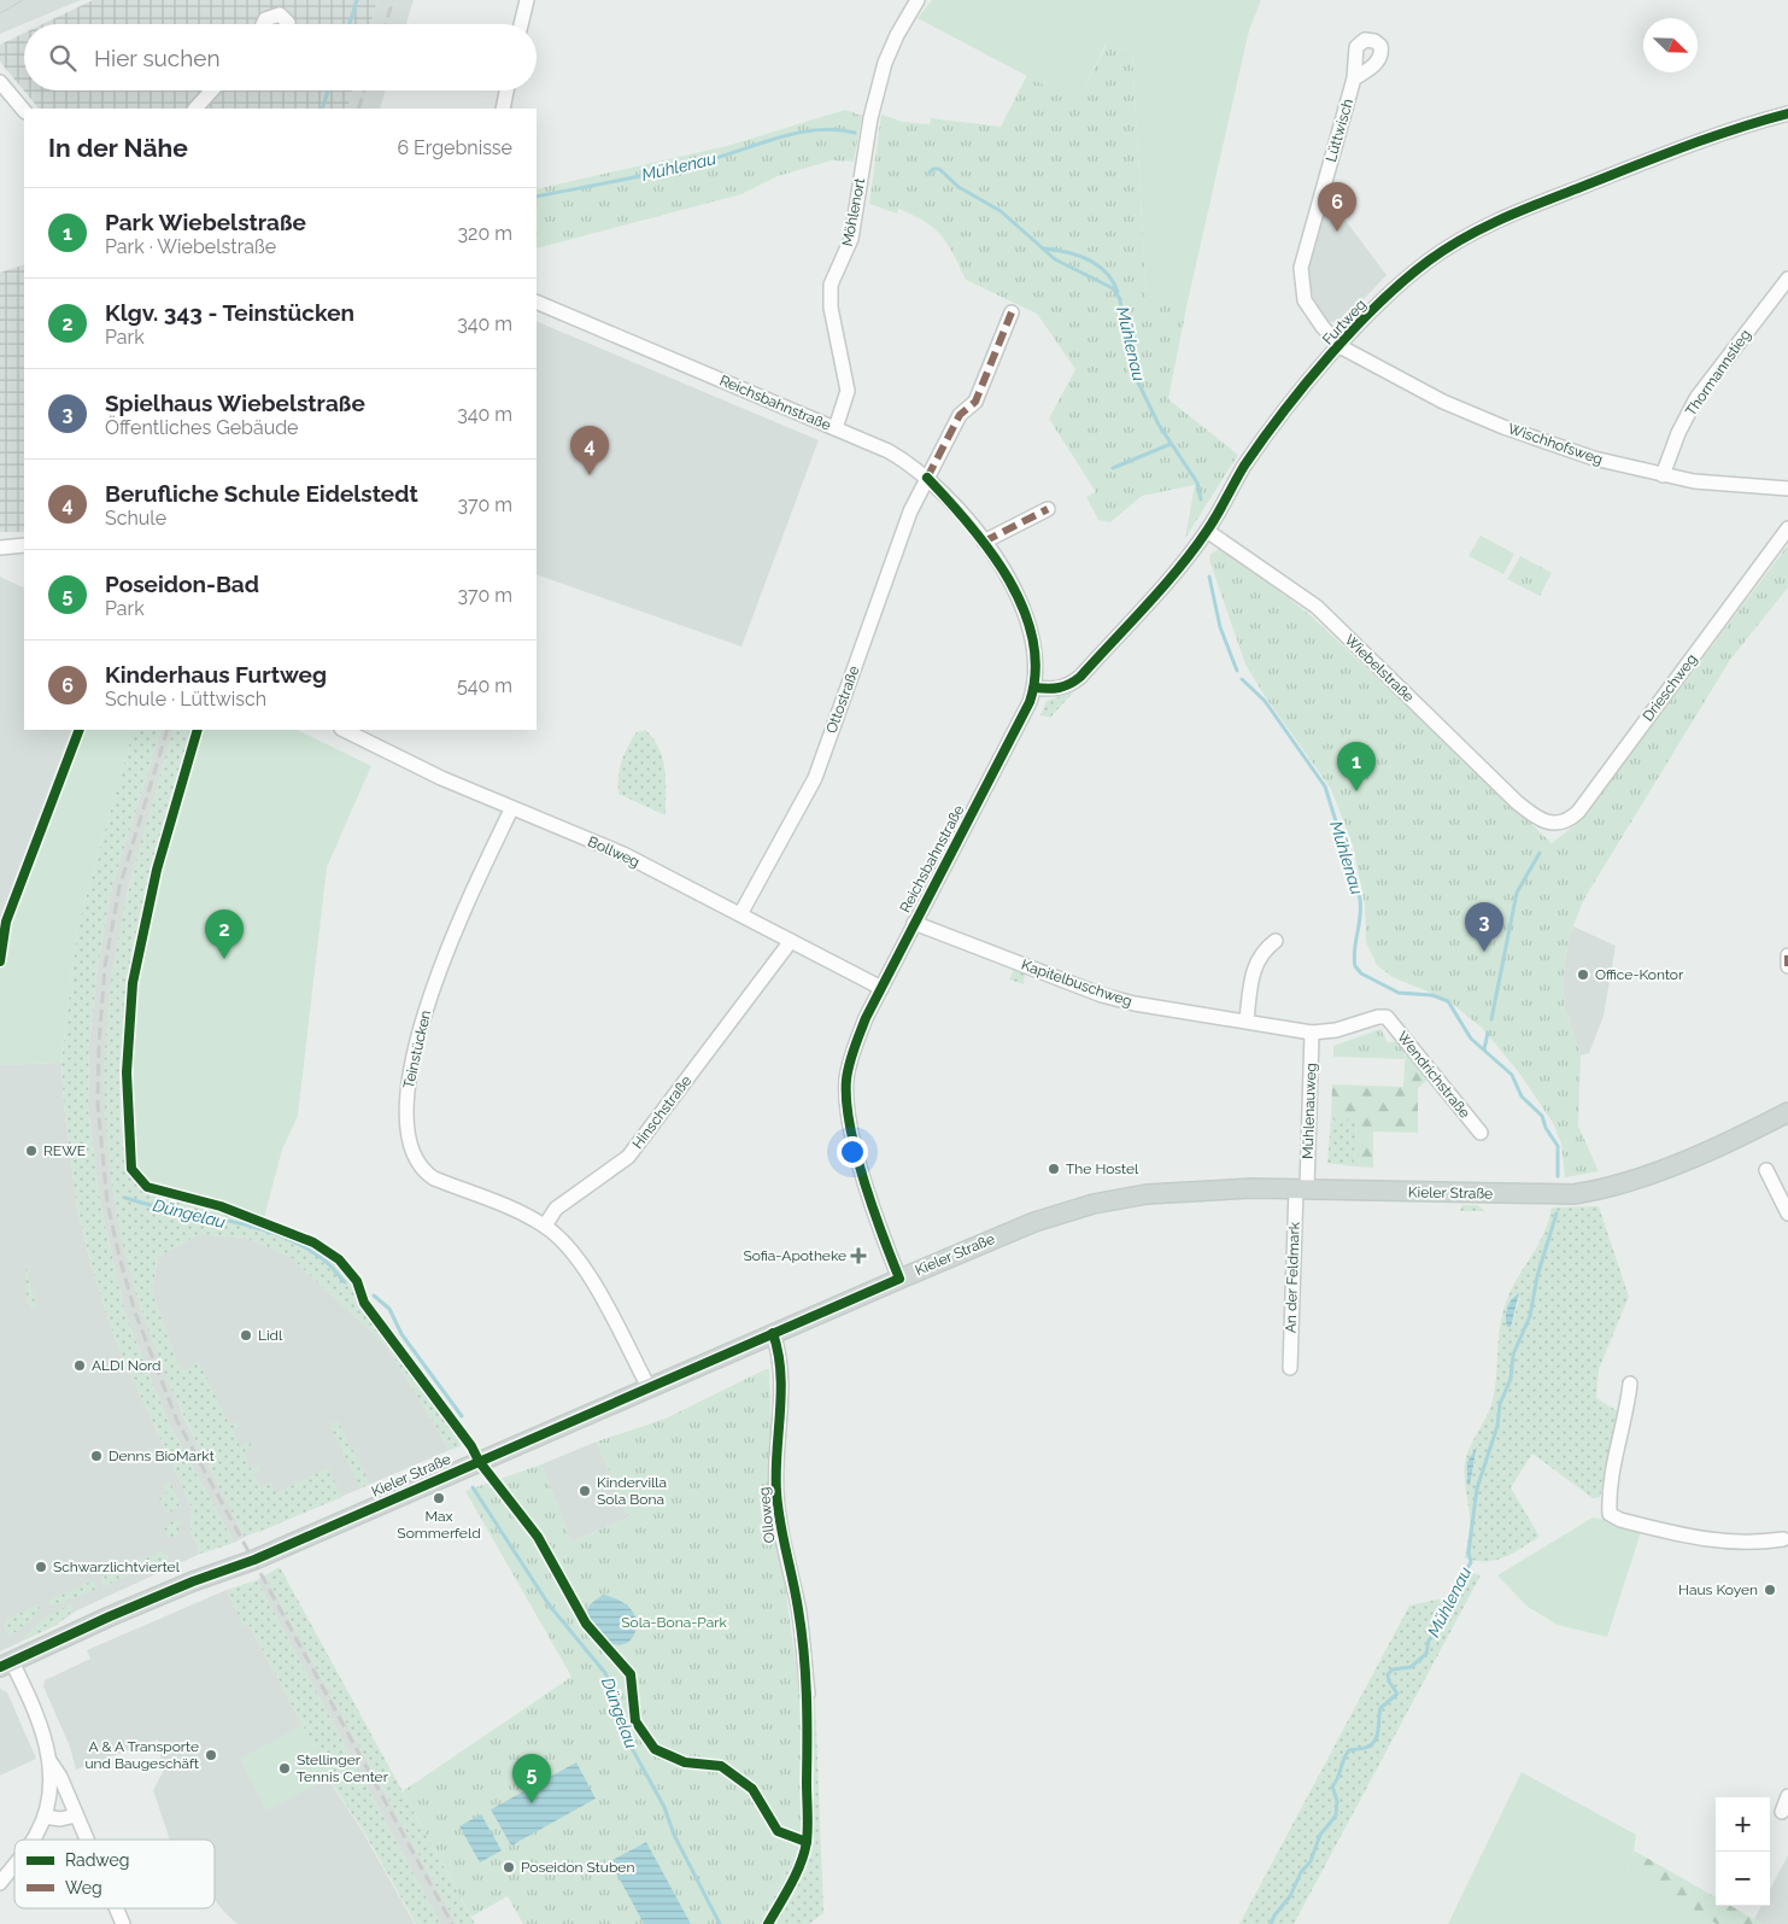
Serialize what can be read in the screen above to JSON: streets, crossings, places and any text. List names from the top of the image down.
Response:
{
  "streets": {
    "main road": ["Kieler Straße"],
    "street": [
      "Lüttwisch",
      "Möhlenort",
      "Furtweg",
      "Thormannstieg",
      "Reichsbahnstraße",
      "Wischhofsweg",
      "Wiebelstraße",
      "Drieschweg",
      "Ottostraße",
      "Bollweg",
      "Kapitelbuschweg",
      "Teinstücken",
      "Wendrichstraße",
      "Mühlenauweg",
      "Hinschstraße",
      "An der Feldmark",
      "Olloweg"
    ]
  },
  "crossings": [
    ["Lüttwisch", "Furtweg"],
    ["Lüttwisch", "Wischhofsweg"],
    ["Möhlenort", "Reichsbahnstraße"],
    ["Furtweg", "Reichsbahnstraße"],
    ["Furtweg", "Wischhofsweg"],
    ["Furtweg", "Wiebelstraße"],
    ["Thormannstieg", "Wischhofsweg"],
    ["Reichsbahnstraße", "Ottostraße"],
    ["Reichsbahnstraße", "Bollweg"],
    ["Reichsbahnstraße", "Kapitelbuschweg"],
    ["Reichsbahnstraße", "Kieler Straße"],
    ["Wiebelstraße", "Drieschweg"],
    ["Ottostraße", "Bollweg"],
    ["Bollweg", "Teinstücken"],
    ["Bollweg", "Hinschstraße"],
    ["Kapitelbuschweg", "Wendrichstraße"],
    ["Kapitelbuschweg", "Mühlenauweg"],
    ["Teinstücken", "Hinschstraße"],
    ["Mühlenauweg", "Kieler Straße"],
    ["Mühlenauweg", "An der Feldmark"],
    ["Kieler Straße", "An der Feldmark"],
    ["Kieler Straße", "Olloweg"]
  ],
  "water": ["Mühlenau", "Düngelau"],
  "parks": ["Sola-Bona-Park"],
  "places": {
    "other": [
      "Office-Kontor",
      "REWE",
      "The Hostel",
      "Lidl",
      "ALDI Nord",
      "Denns BioMarkt",
      "Kindervilla Sola Bona",
      "Max Sommerfeld",
      "Schwarzlichtviertel",
      "Haus Koyen",
      "A & A Transporte und Baugeschäft",
      "Stellinger Tennis Center",
      "Poseidon Stuben"
    ],
    "health": ["Sofia-Apotheke"]
  },
  "legend": ["Radweg", "Weg"],
  "north": "bottom right",
  "page": {
    "search": "Hier suchen",
    "heading": ["In der Nähe", "6 Ergebnisse"],
    "pins": [
      "6",
      "4",
      "1",
      "3",
      "2",
      "5"
    ],
    "list": [
      {
        "mark": "1",
        "name": "Park Wiebelstraße",
        "note": "Park · Wiebelstraße",
        "value": "320 m"
      },
      {
        "mark": "2",
        "name": "Klgv. 343 - Teinstücken",
        "note": "Park",
        "value": "340 m"
      },
      {
        "mark": "3",
        "name": "Spielhaus Wiebelstraße",
        "note": "Öffentliches Gebäude",
        "value": "340 m"
      },
      {
        "mark": "4",
        "name": "Berufliche Schule Eidelstedt",
        "note": "Schule",
        "value": "370 m"
      },
      {
        "mark": "5",
        "name": "Poseidon-Bad",
        "note": "Park",
        "value": "370 m"
      },
      {
        "mark": "6",
        "name": "Kinderhaus Furtweg",
        "note": "Schule · Lüttwisch",
        "value": "540 m"
      }
    ],
    "map_buttons": ["+", "−"]
  }
}
